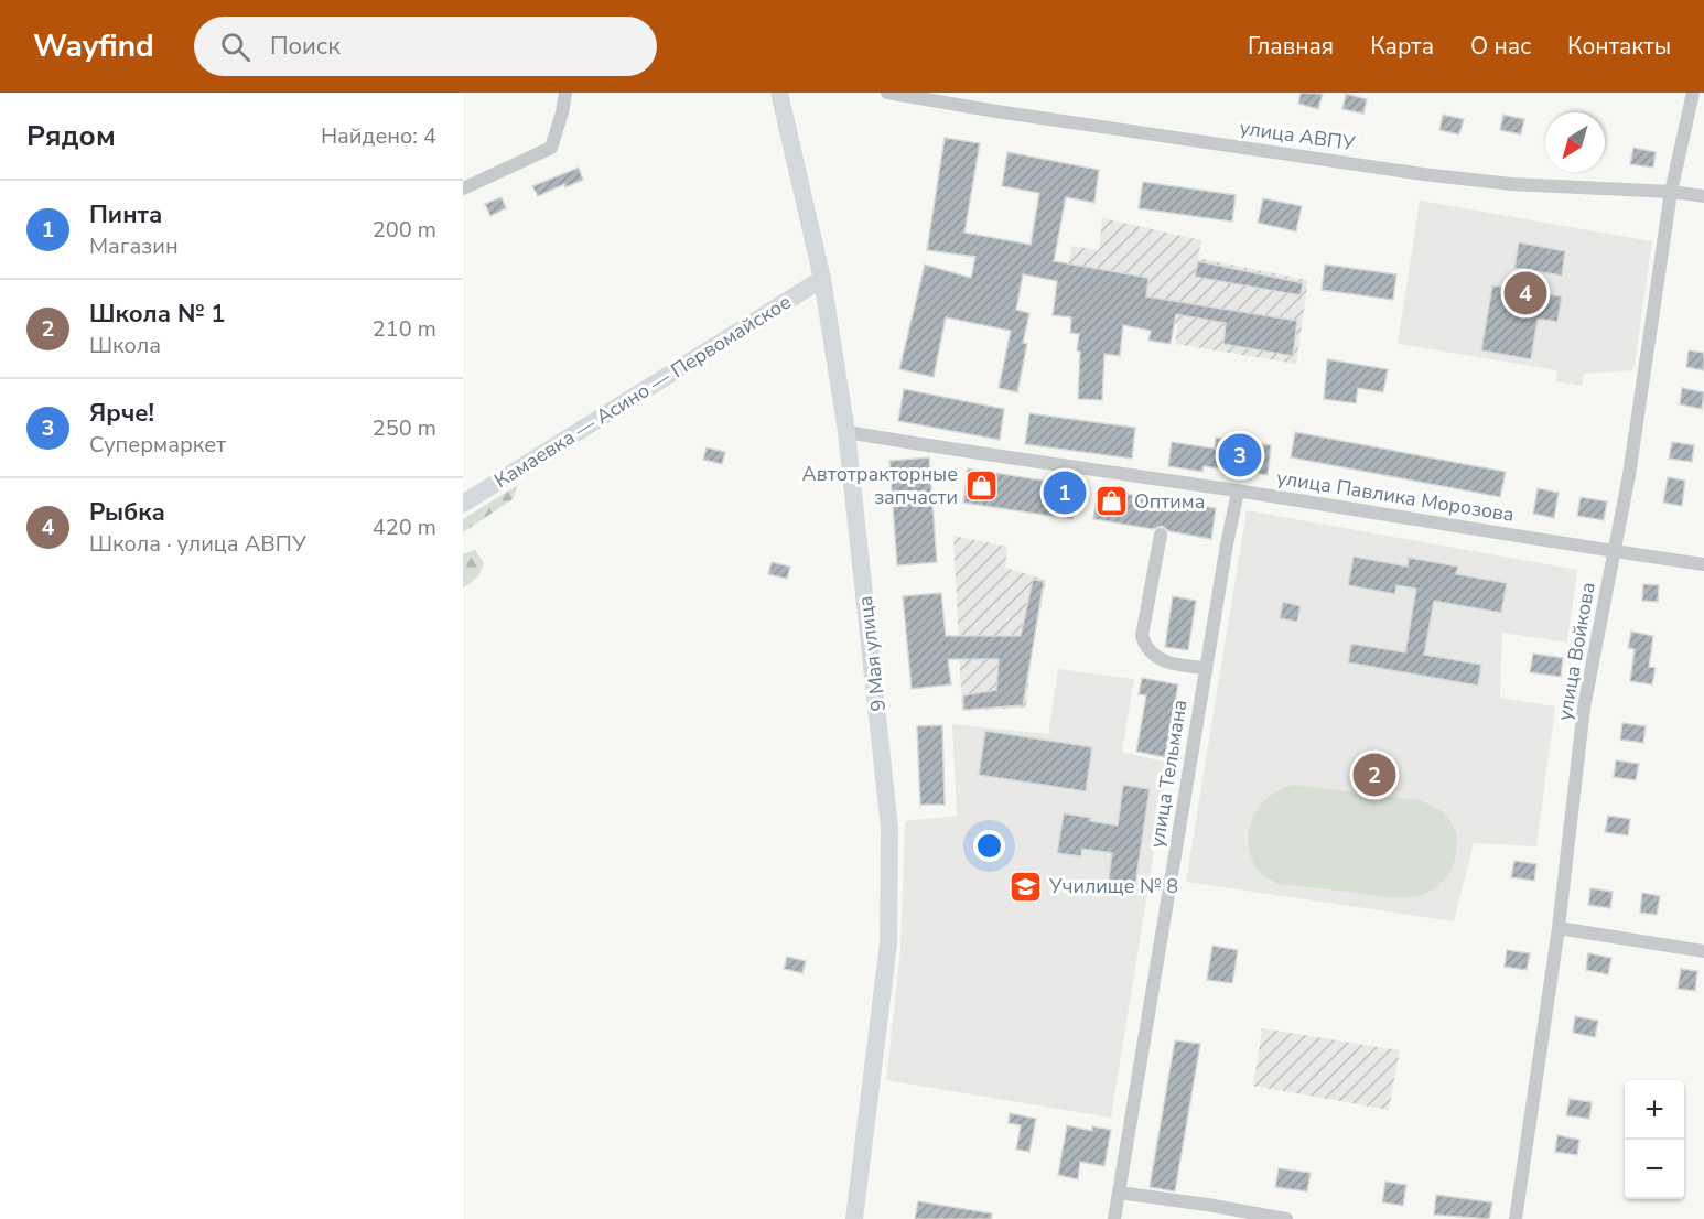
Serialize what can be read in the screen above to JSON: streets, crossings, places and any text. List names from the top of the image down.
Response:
{
  "streets": {
    "main road": ["Камаевка — Асино — Первомайское", "9 Мая улица"],
    "street": [
      "улица АВПУ",
      "улица Павлика Морозова",
      "улица Войкова",
      "улица Тельмана"
    ]
  },
  "crossings": [
    ["улица АВПУ", "улица Войкова"],
    ["Камаевка — Асино — Первомайское", "9 Мая улица"],
    ["улица Павлика Морозова", "улица Войкова"],
    ["улица Павлика Морозова", "9 Мая улица"],
    ["улица Павлика Морозова", "улица Тельмана"]
  ],
  "places": {
    "shop": ["Автотракторные запчасти", "Оптима"],
    "school or university": ["Училище № 8"]
  },
  "north": "bottom left",
  "page": {
    "header": "Wayfind",
    "search": "Поиск",
    "nav": [
      "Главная",
      "Карта",
      "О нас",
      "Контакты"
    ],
    "heading": ["Рядом", "Найдено: 4"],
    "list": [
      {
        "mark": "1",
        "name": "Пинта",
        "note": "Магазин",
        "value": "200 m"
      },
      {
        "mark": "2",
        "name": "Школа № 1",
        "note": "Школа",
        "value": "210 m"
      },
      {
        "mark": "3",
        "name": "Ярче!",
        "note": "Супермаркет",
        "value": "250 m"
      },
      {
        "mark": "4",
        "name": "Рыбка",
        "note": "Школа · улица АВПУ",
        "value": "420 m"
      }
    ],
    "pins": [
      "4",
      "3",
      "1",
      "2"
    ],
    "map_buttons": ["+", "−"]
  }
}
